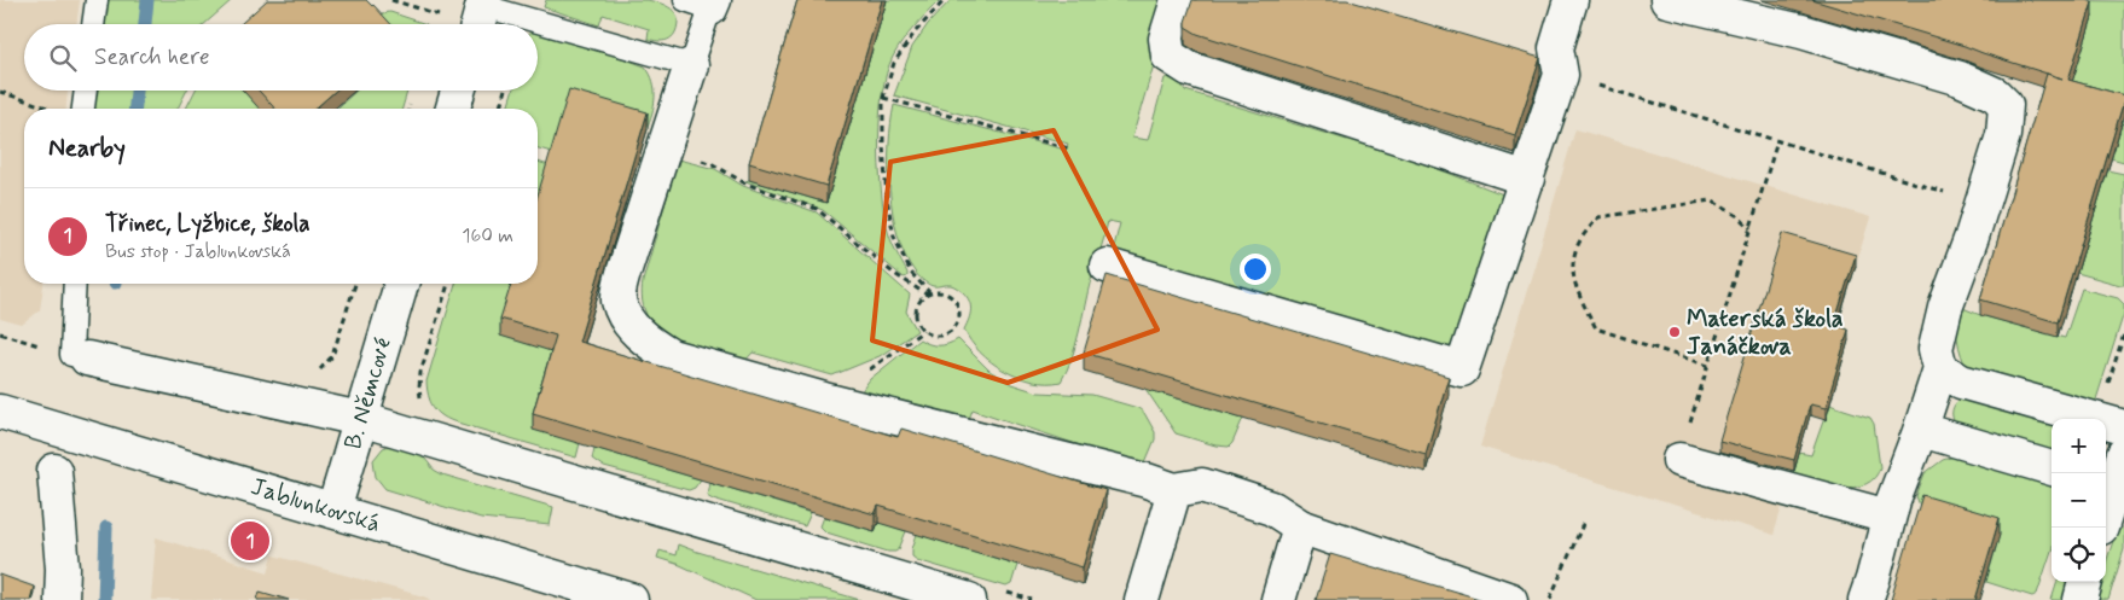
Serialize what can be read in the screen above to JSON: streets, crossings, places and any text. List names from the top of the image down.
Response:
{
  "streets": {
    "street": ["B. Němcové", "Jablunkovská"]
  },
  "crossings": [
    ["B. Němcové", "Jablunkovská"]
  ],
  "places": ["Materská škola Janáčkova"],
  "page": {
    "search": "Search here",
    "heading": "Nearby",
    "list": [
      {
        "mark": "1",
        "name": "Třinec, Lyžbice, škola",
        "note": "Bus stop · Jablunkovská",
        "value": "160 m"
      }
    ],
    "map_buttons": ["+", "−"],
    "pins": "1"
  }
}
